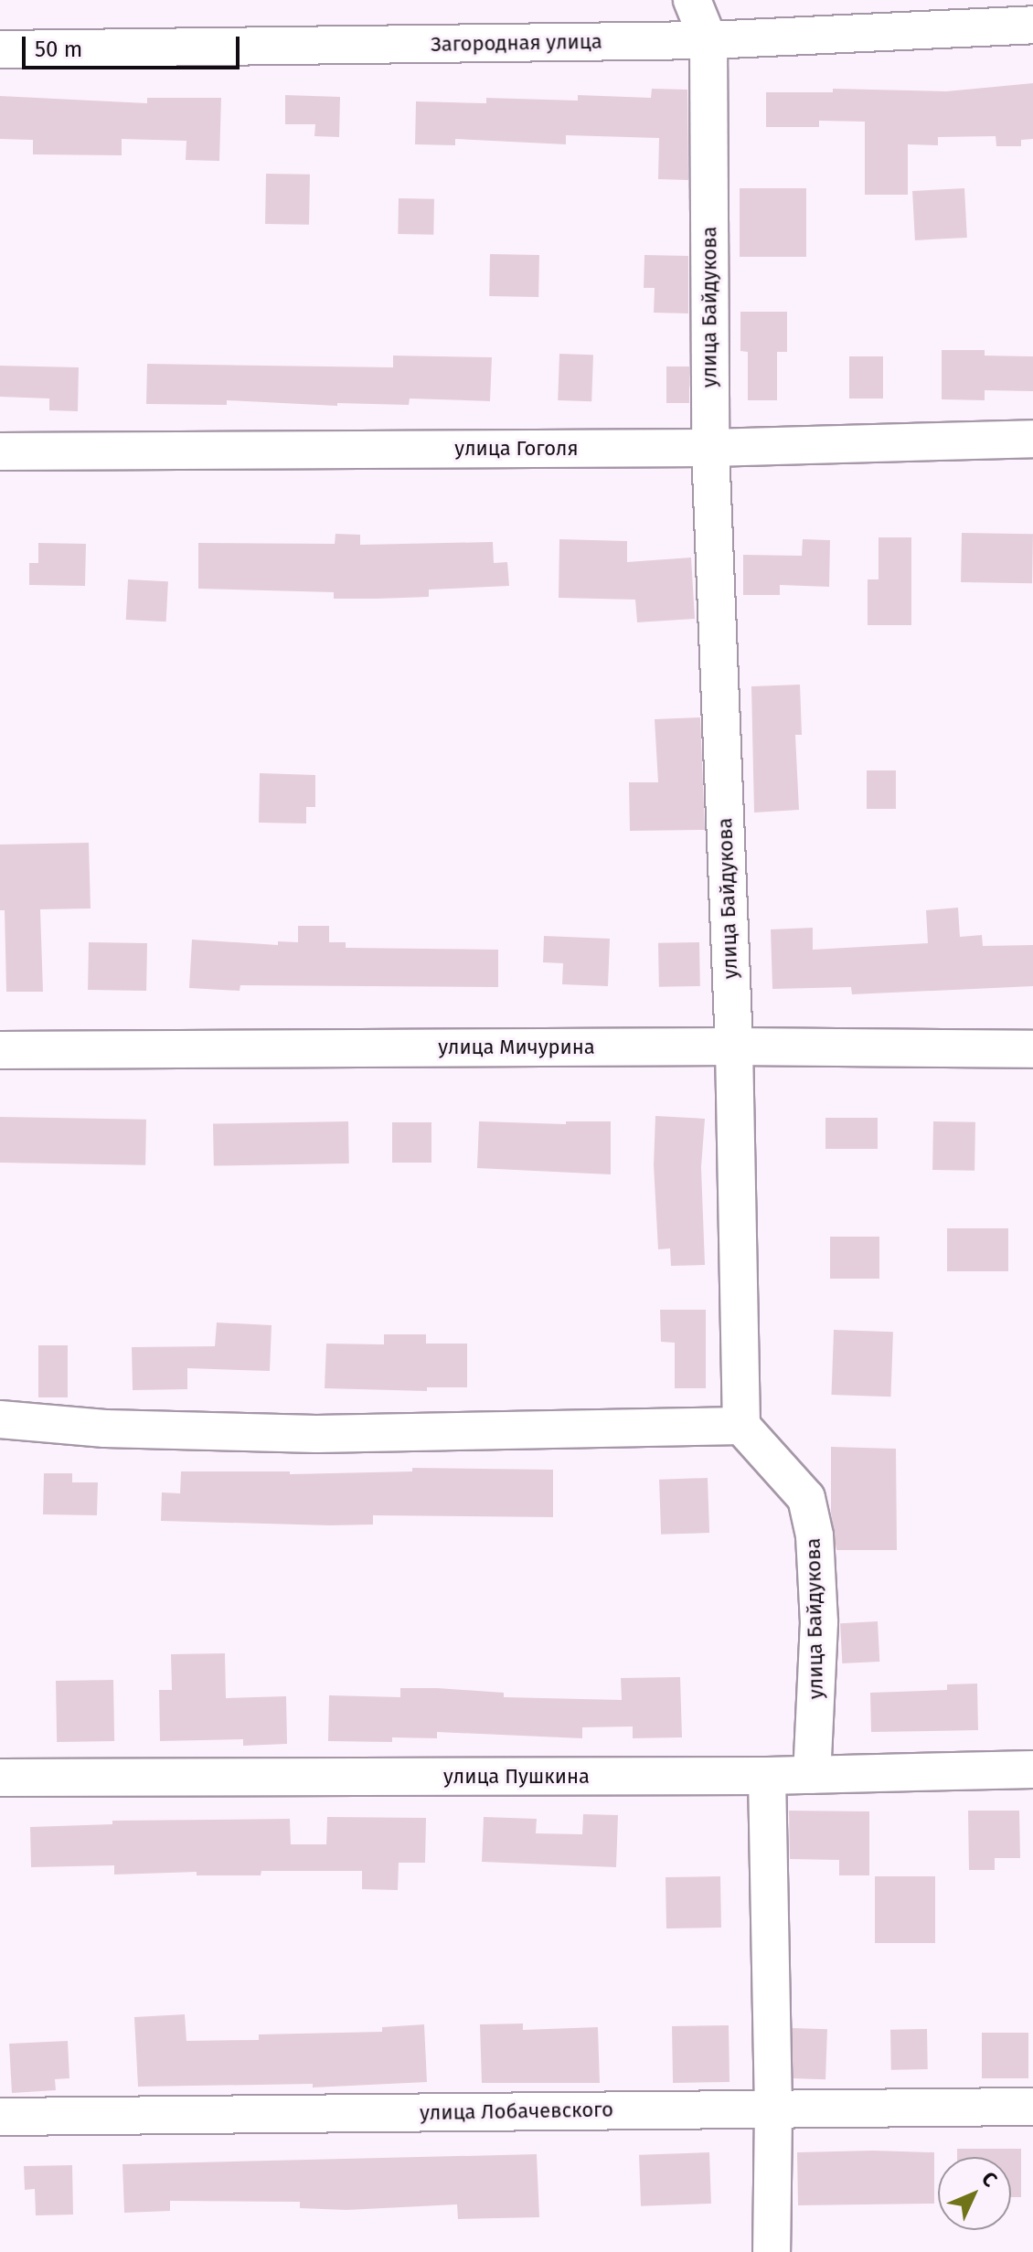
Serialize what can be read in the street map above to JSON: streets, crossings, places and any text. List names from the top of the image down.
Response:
{
  "streets": {
    "street": [
      "Загородная улица",
      "улица Байдукова",
      "улица Гоголя",
      "улица Мичурина",
      "улица Пушкина",
      "улица Лобачевского"
    ]
  },
  "crossings": [
    ["Загородная улица", "улица Байдукова"],
    ["улица Байдукова", "улица Гоголя"],
    ["улица Байдукова", "улица Мичурина"],
    ["улица Байдукова", "улица Пушкина"]
  ],
  "scale_bar": "50 m",
  "north": "top right"
}
